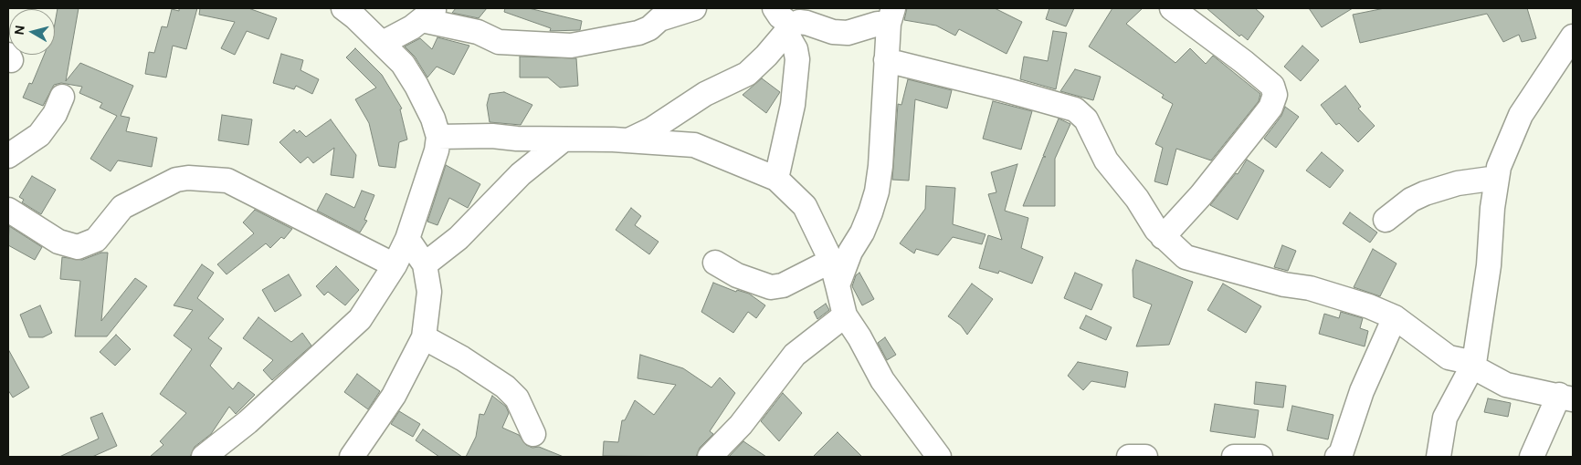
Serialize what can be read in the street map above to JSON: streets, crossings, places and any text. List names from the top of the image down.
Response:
{
  "north": "left"
}
